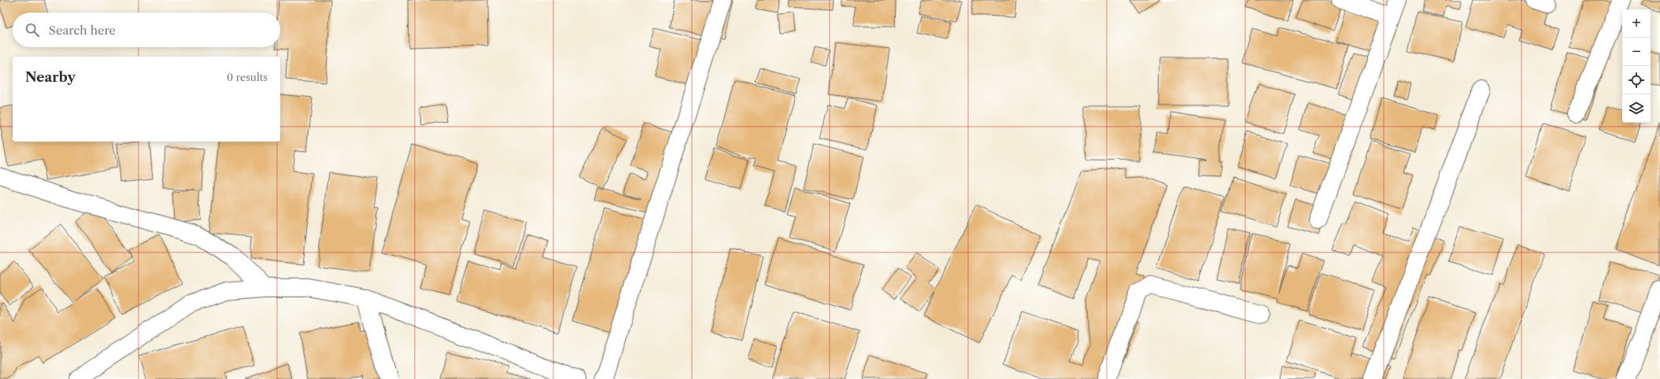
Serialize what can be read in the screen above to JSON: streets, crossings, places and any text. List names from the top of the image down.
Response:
{
  "page": {
    "map_buttons": ["+", "−"],
    "search": "Search here",
    "heading": ["Nearby", "0 results"]
  }
}
